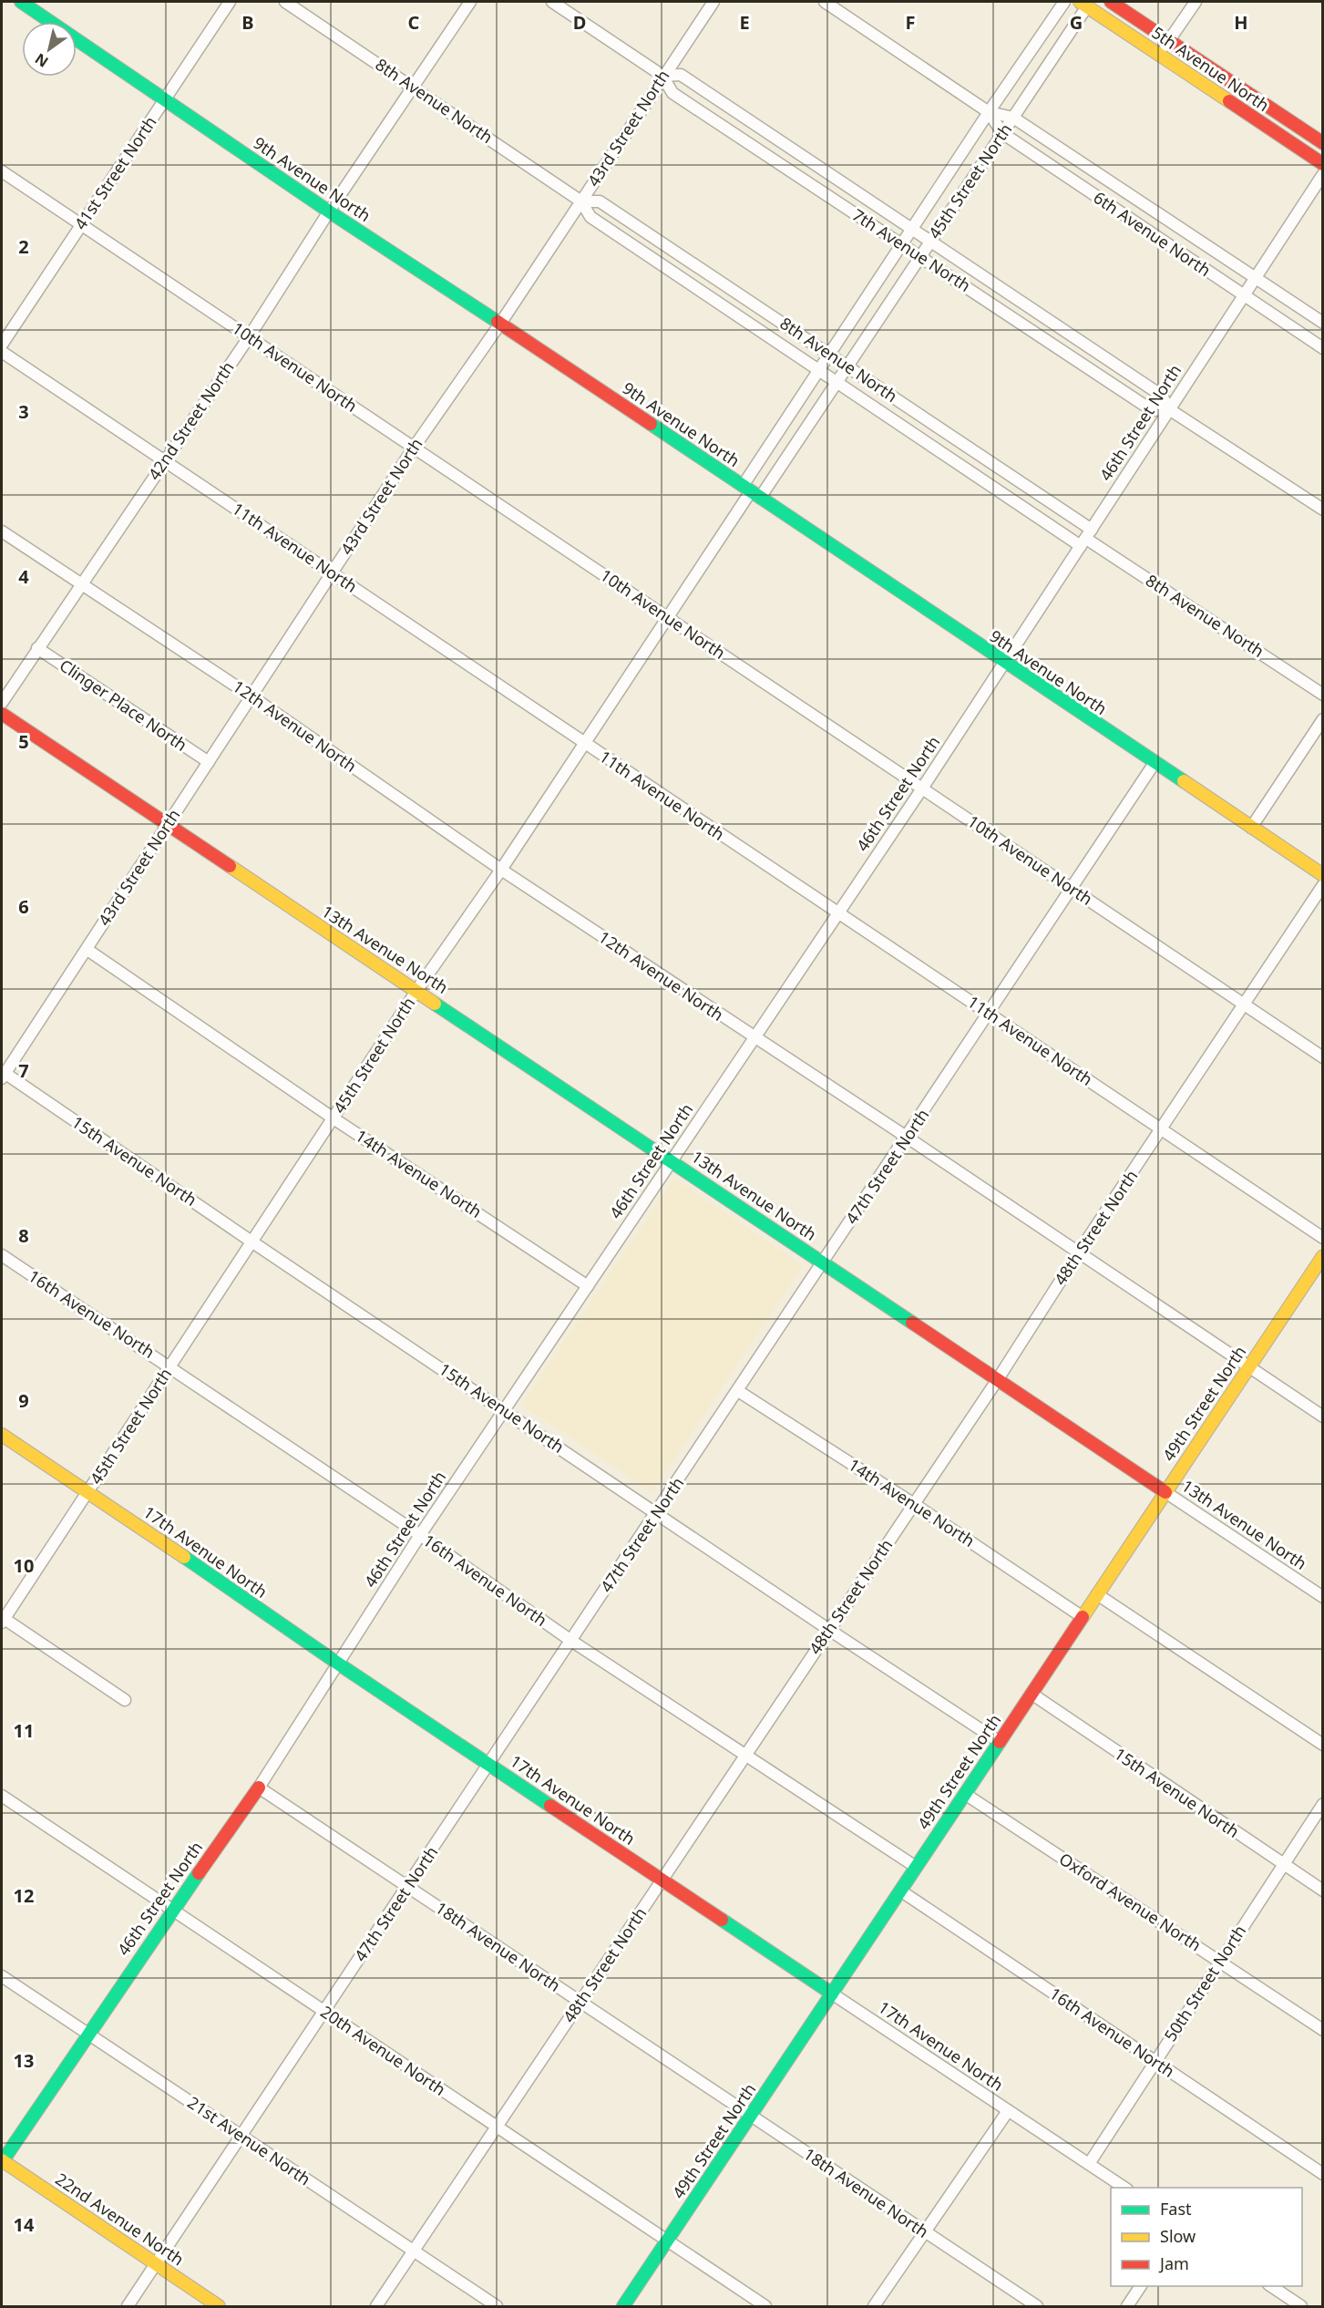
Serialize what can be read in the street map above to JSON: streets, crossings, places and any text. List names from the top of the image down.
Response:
{
  "streets": {
    "street": [
      "5th Avenue North",
      "8th Avenue North",
      "43rd Street North",
      "41st Street North",
      "9th Avenue North",
      "45th Street North",
      "6th Avenue North",
      "7th Avenue North",
      "10th Avenue North",
      "42nd Street North",
      "46th Street North",
      "11th Avenue North",
      "Clinger Place North",
      "12th Avenue North",
      "13th Avenue North",
      "15th Avenue North",
      "47th Street North",
      "14th Avenue North",
      "48th Street North",
      "16th Avenue North",
      "49th Street North",
      "17th Avenue North",
      "Oxford Avenue North",
      "18th Avenue North",
      "50th Street North",
      "20th Avenue North",
      "21st Avenue North",
      "22nd Avenue North"
    ]
  },
  "crossings": [
    ["5th Avenue North", "45th Street North"],
    ["8th Avenue North", "43rd Street North"],
    ["8th Avenue North", "45th Street North"],
    ["8th Avenue North", "42nd Street North"],
    ["8th Avenue North", "46th Street North"],
    ["43rd Street North", "9th Avenue North"],
    ["43rd Street North", "7th Avenue North"],
    ["43rd Street North", "10th Avenue North"],
    ["43rd Street North", "11th Avenue North"],
    ["43rd Street North", "Clinger Place North"],
    ["43rd Street North", "12th Avenue North"],
    ["43rd Street North", "13th Avenue North"],
    ["43rd Street North", "15th Avenue North"],
    ["43rd Street North", "14th Avenue North"],
    ["41st Street North", "9th Avenue North"],
    ["41st Street North", "10th Avenue North"],
    ["9th Avenue North", "45th Street North"],
    ["9th Avenue North", "42nd Street North"],
    ["9th Avenue North", "46th Street North"],
    ["9th Avenue North", "47th Street North"],
    ["45th Street North", "6th Avenue North"],
    ["45th Street North", "7th Avenue North"],
    ["45th Street North", "10th Avenue North"],
    ["45th Street North", "11th Avenue North"],
    ["45th Street North", "12th Avenue North"],
    ["45th Street North", "13th Avenue North"],
    ["45th Street North", "15th Avenue North"],
    ["45th Street North", "14th Avenue North"],
    ["45th Street North", "16th Avenue North"],
    ["45th Street North", "17th Avenue North"],
    ["6th Avenue North", "46th Street North"],
    ["7th Avenue North", "46th Street North"],
    ["10th Avenue North", "42nd Street North"],
    ["10th Avenue North", "46th Street North"],
    ["10th Avenue North", "47th Street North"],
    ["10th Avenue North", "48th Street North"],
    ["42nd Street North", "11th Avenue North"],
    ["42nd Street North", "Clinger Place North"],
    ["42nd Street North", "12th Avenue North"],
    ["46th Street North", "11th Avenue North"],
    ["46th Street North", "12th Avenue North"],
    ["46th Street North", "13th Avenue North"],
    ["46th Street North", "15th Avenue North"],
    ["46th Street North", "14th Avenue North"],
    ["46th Street North", "16th Avenue North"],
    ["46th Street North", "17th Avenue North"],
    ["46th Street North", "18th Avenue North"],
    ["46th Street North", "20th Avenue North"],
    ["46th Street North", "21st Avenue North"],
    ["46th Street North", "22nd Avenue North"],
    ["11th Avenue North", "47th Street North"],
    ["11th Avenue North", "48th Street North"],
    ["12th Avenue North", "47th Street North"],
    ["12th Avenue North", "48th Street North"],
    ["12th Avenue North", "49th Street North"],
    ["13th Avenue North", "47th Street North"],
    ["13th Avenue North", "48th Street North"],
    ["13th Avenue North", "49th Street North"],
    ["15th Avenue North", "47th Street North"],
    ["15th Avenue North", "48th Street North"],
    ["15th Avenue North", "49th Street North"],
    ["15th Avenue North", "50th Street North"],
    ["47th Street North", "14th Avenue North"],
    ["47th Street North", "16th Avenue North"],
    ["47th Street North", "17th Avenue North"],
    ["47th Street North", "18th Avenue North"],
    ["47th Street North", "20th Avenue North"],
    ["47th Street North", "21st Avenue North"],
    ["47th Street North", "22nd Avenue North"],
    ["14th Avenue North", "48th Street North"],
    ["14th Avenue North", "49th Street North"],
    ["48th Street North", "16th Avenue North"],
    ["48th Street North", "17th Avenue North"],
    ["48th Street North", "18th Avenue North"],
    ["48th Street North", "20th Avenue North"],
    ["48th Street North", "21st Avenue North"],
    ["16th Avenue North", "49th Street North"],
    ["16th Avenue North", "50th Street North"],
    ["49th Street North", "17th Avenue North"],
    ["49th Street North", "Oxford Avenue North"],
    ["49th Street North", "18th Avenue North"],
    ["49th Street North", "20th Avenue North"],
    ["17th Avenue North", "50th Street North"],
    ["Oxford Avenue North", "50th Street North"]
  ],
  "legend": ["Fast", "Slow", "Jam"],
  "north": "bottom left",
  "grid": {
    "columns": [
      "B",
      "C",
      "D",
      "E",
      "F",
      "G",
      "H"
    ],
    "rows": [
      "2",
      "3",
      "4",
      "5",
      "6",
      "7",
      "8",
      "9",
      "10",
      "11",
      "12",
      "13",
      "14"
    ]
  }
}
